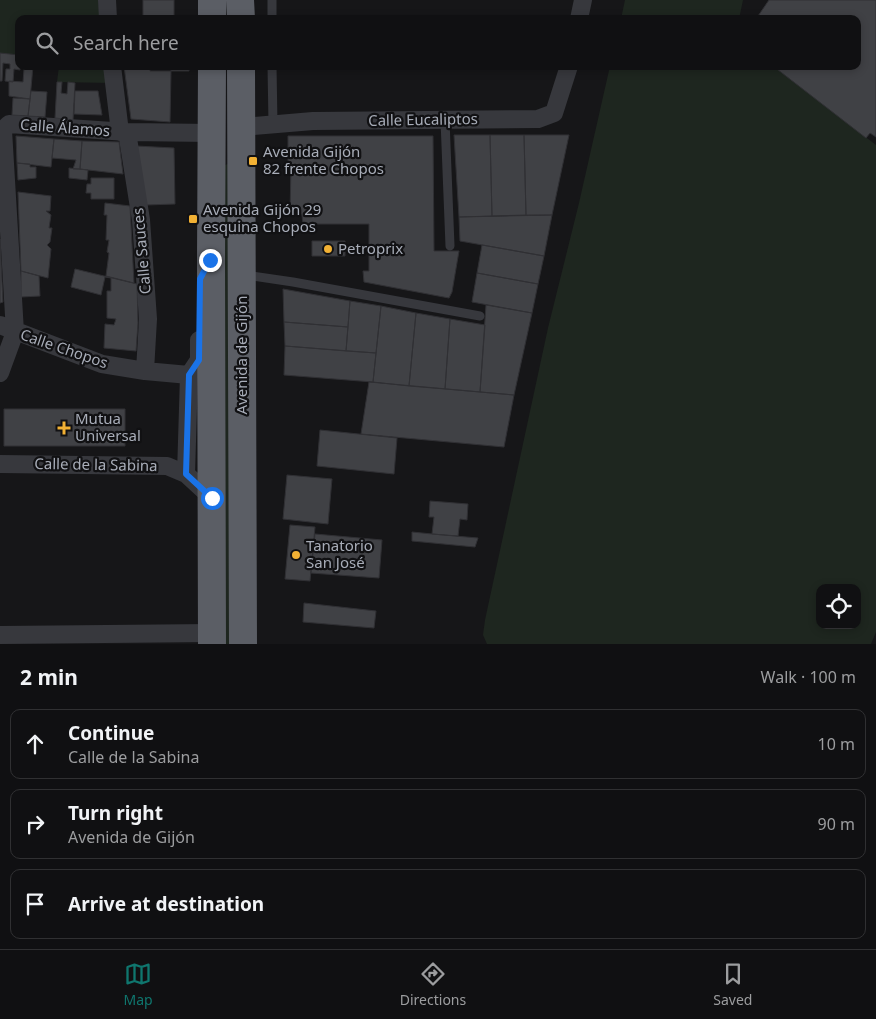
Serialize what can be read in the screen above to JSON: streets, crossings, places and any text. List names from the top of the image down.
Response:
{
  "streets": {
    "highway": ["Avenida de Gijón"],
    "street": [
      "Calle Eucaliptos",
      "Calle Álamos",
      "Calle Sauces",
      "Calle Chopos",
      "Calle de la Sabina"
    ]
  },
  "crossings": [
    ["Calle Eucaliptos", "Avenida de Gijón"],
    ["Calle Álamos", "Calle Sauces"],
    ["Calle Álamos", "Calle Chopos"],
    ["Calle Álamos", "Avenida de Gijón"],
    ["Calle Sauces", "Calle Chopos"],
    ["Calle Chopos", "Avenida de Gijón"],
    ["Avenida de Gijón", "Calle de la Sabina"]
  ],
  "places": {
    "transit": ["Avenida Gijón 82 frente Chopos", "Avenida Gijón 29 esquina Chopos"],
    "other": ["Petroprix", "Tanatorio San José"],
    "health": ["Mutua Universal"]
  },
  "page": {
    "search": "Search here",
    "heading": ["2 min", "Walk · 100 m"],
    "list": [
      ["Continue", "Calle de la Sabina", "10 m"],
      ["Turn right", "Avenida de Gijón", "90 m"],
      "Arrive at destination"
    ],
    "nav": ["Map", "Directions", "Saved"]
  }
}
